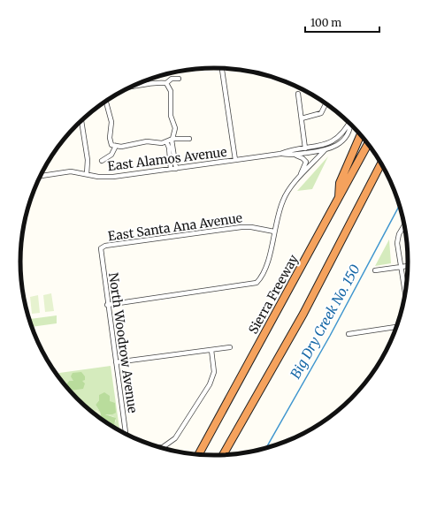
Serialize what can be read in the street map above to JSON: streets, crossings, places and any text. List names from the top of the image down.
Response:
{
  "streets": {
    "highway": ["Sierra Freeway"],
    "street": ["East Alamos Avenue", "East Santa Ana Avenue", "North Woodrow Avenue"]
  },
  "crossings": [
    ["East Santa Ana Avenue", "North Woodrow Avenue"]
  ],
  "water": ["Big Dry Creek No. 150"],
  "scale_bar": "100 m"
}
